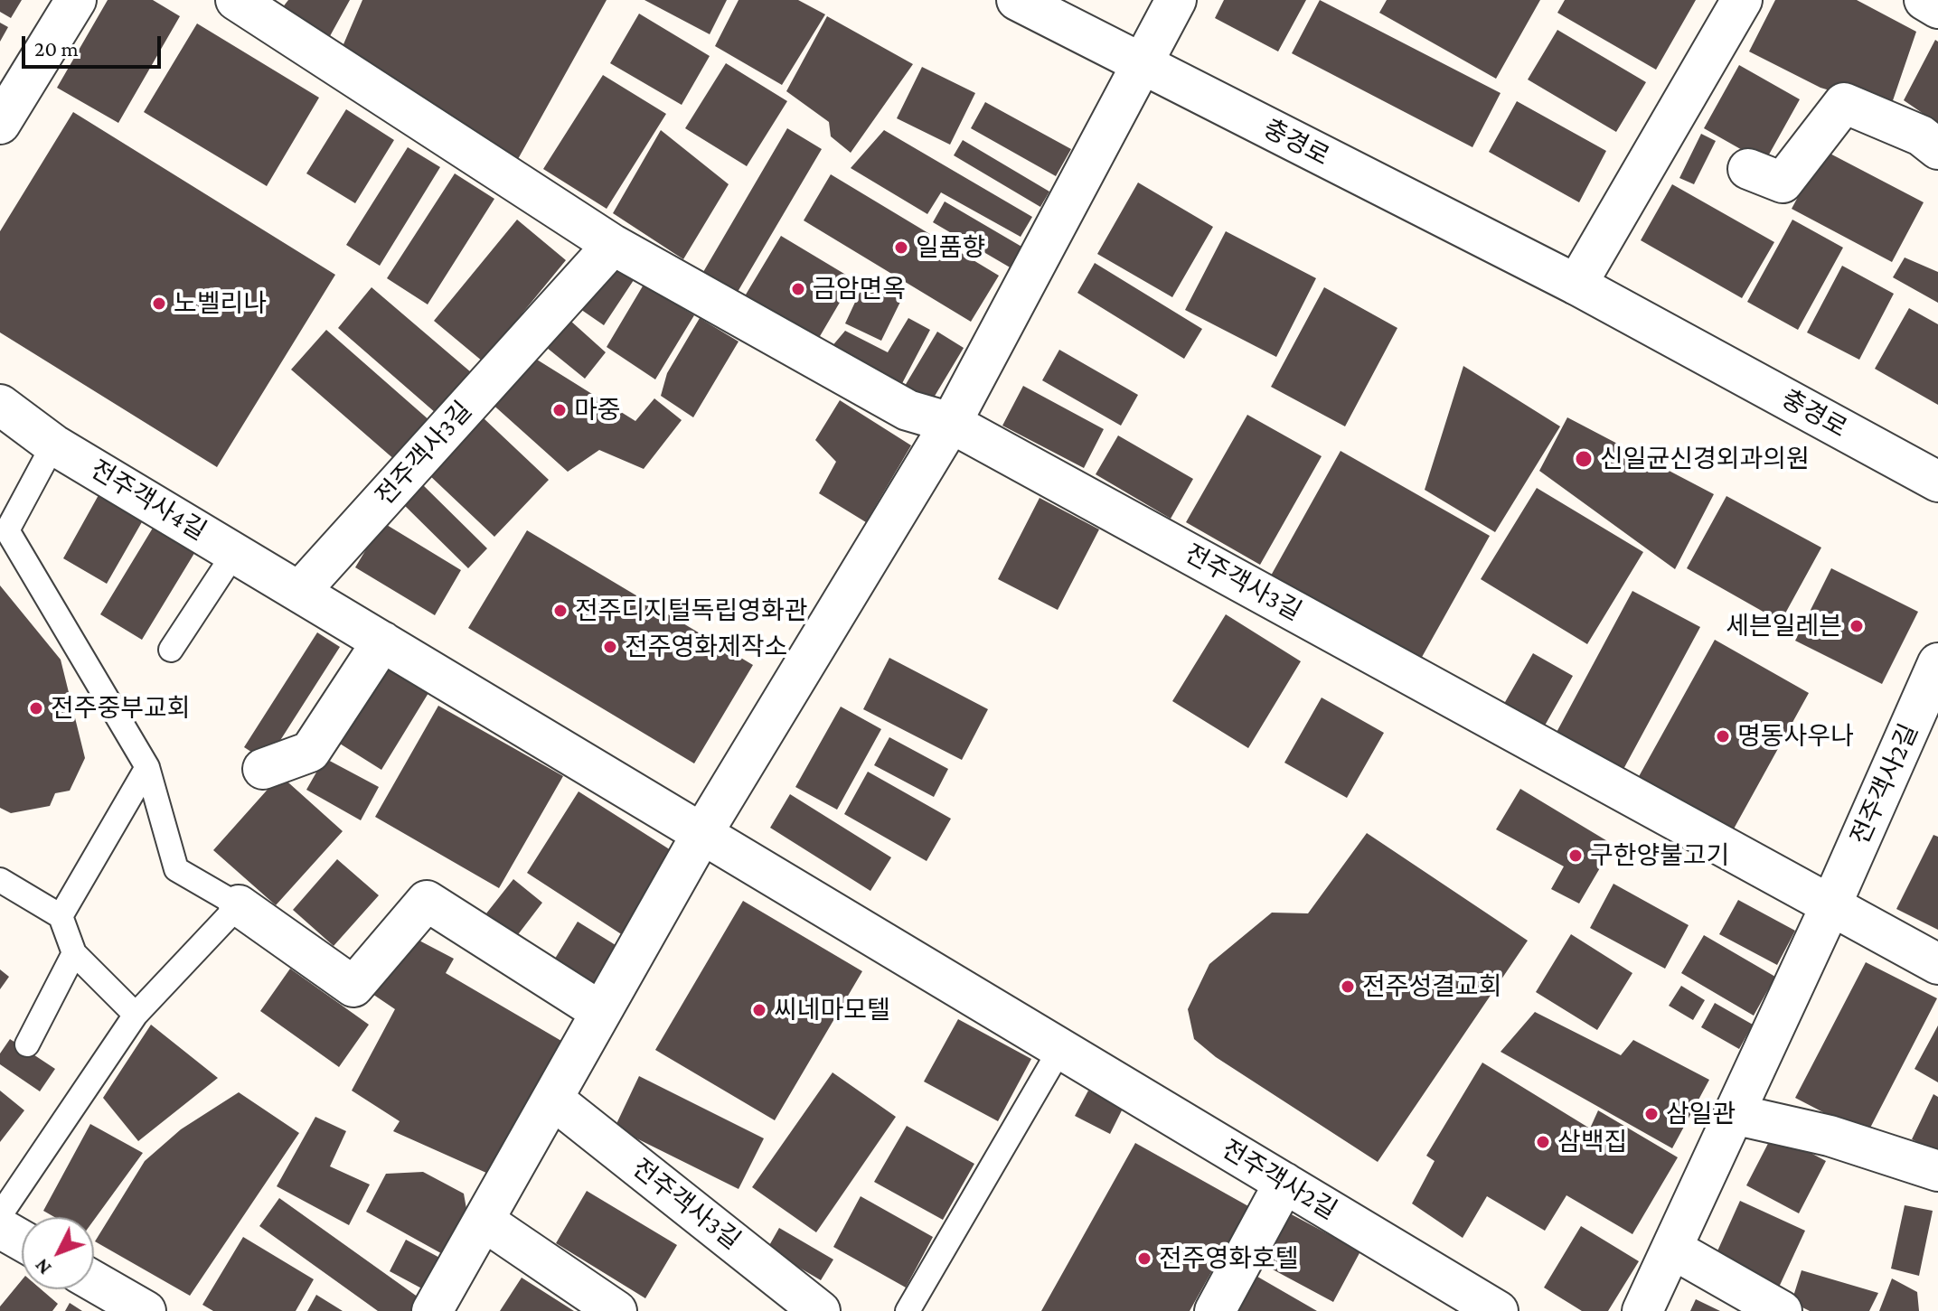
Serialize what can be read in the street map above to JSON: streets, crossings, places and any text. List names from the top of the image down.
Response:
{
  "streets": {
    "street": [
      "충경로",
      "전주객사3길",
      "전주객사4길",
      "전주객사2길"
    ]
  },
  "crossings": [
    ["전주객사3길", "전주객사4길"],
    ["전주객사3길", "전주객사2길"]
  ],
  "places": [
    "일품향",
    "금암면옥",
    "노벨리나",
    "마중",
    "신일균신경외과의원",
    "전주디지털독립영화관",
    "세븐일레븐",
    "전주영화제작소",
    "전주중부교회",
    "명동사우나",
    "구한양불고기",
    "전주성결교회",
    "씨네마모텔",
    "삼일관",
    "삼백집",
    "전주영화호텔"
  ],
  "scale_bar": "20 m",
  "north": "bottom left"
}
